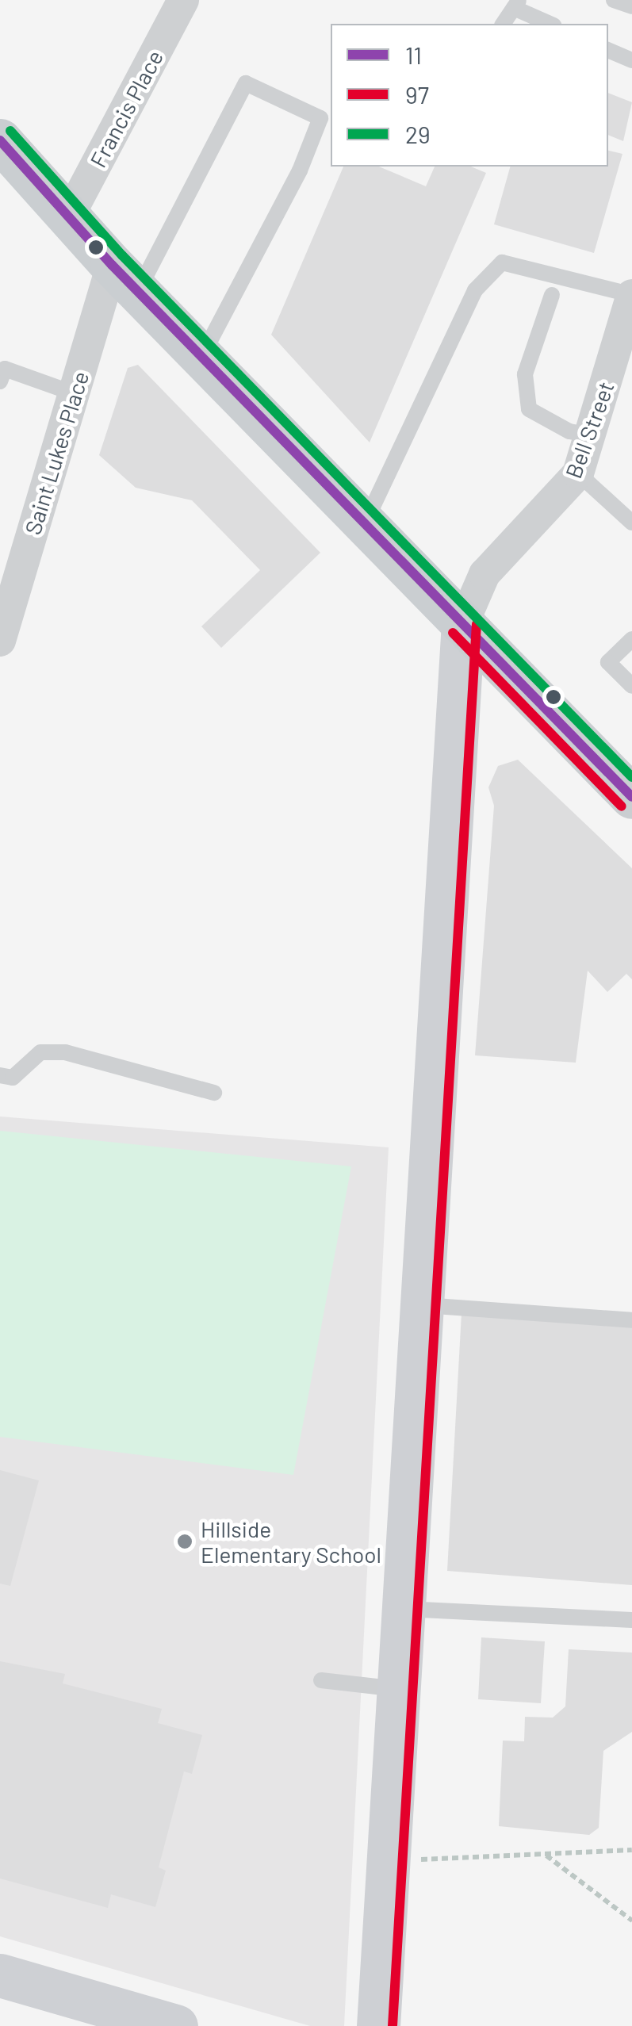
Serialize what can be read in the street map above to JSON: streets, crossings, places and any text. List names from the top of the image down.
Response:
{
  "streets": {
    "street": ["Francis Place", "Bell Street", "Saint Lukes Place"]
  },
  "places": ["Hillside Elementary School"],
  "lines": ["transit line 29", "transit line 11", "transit line 97"],
  "legend": ["11", "97", "29"]
}
